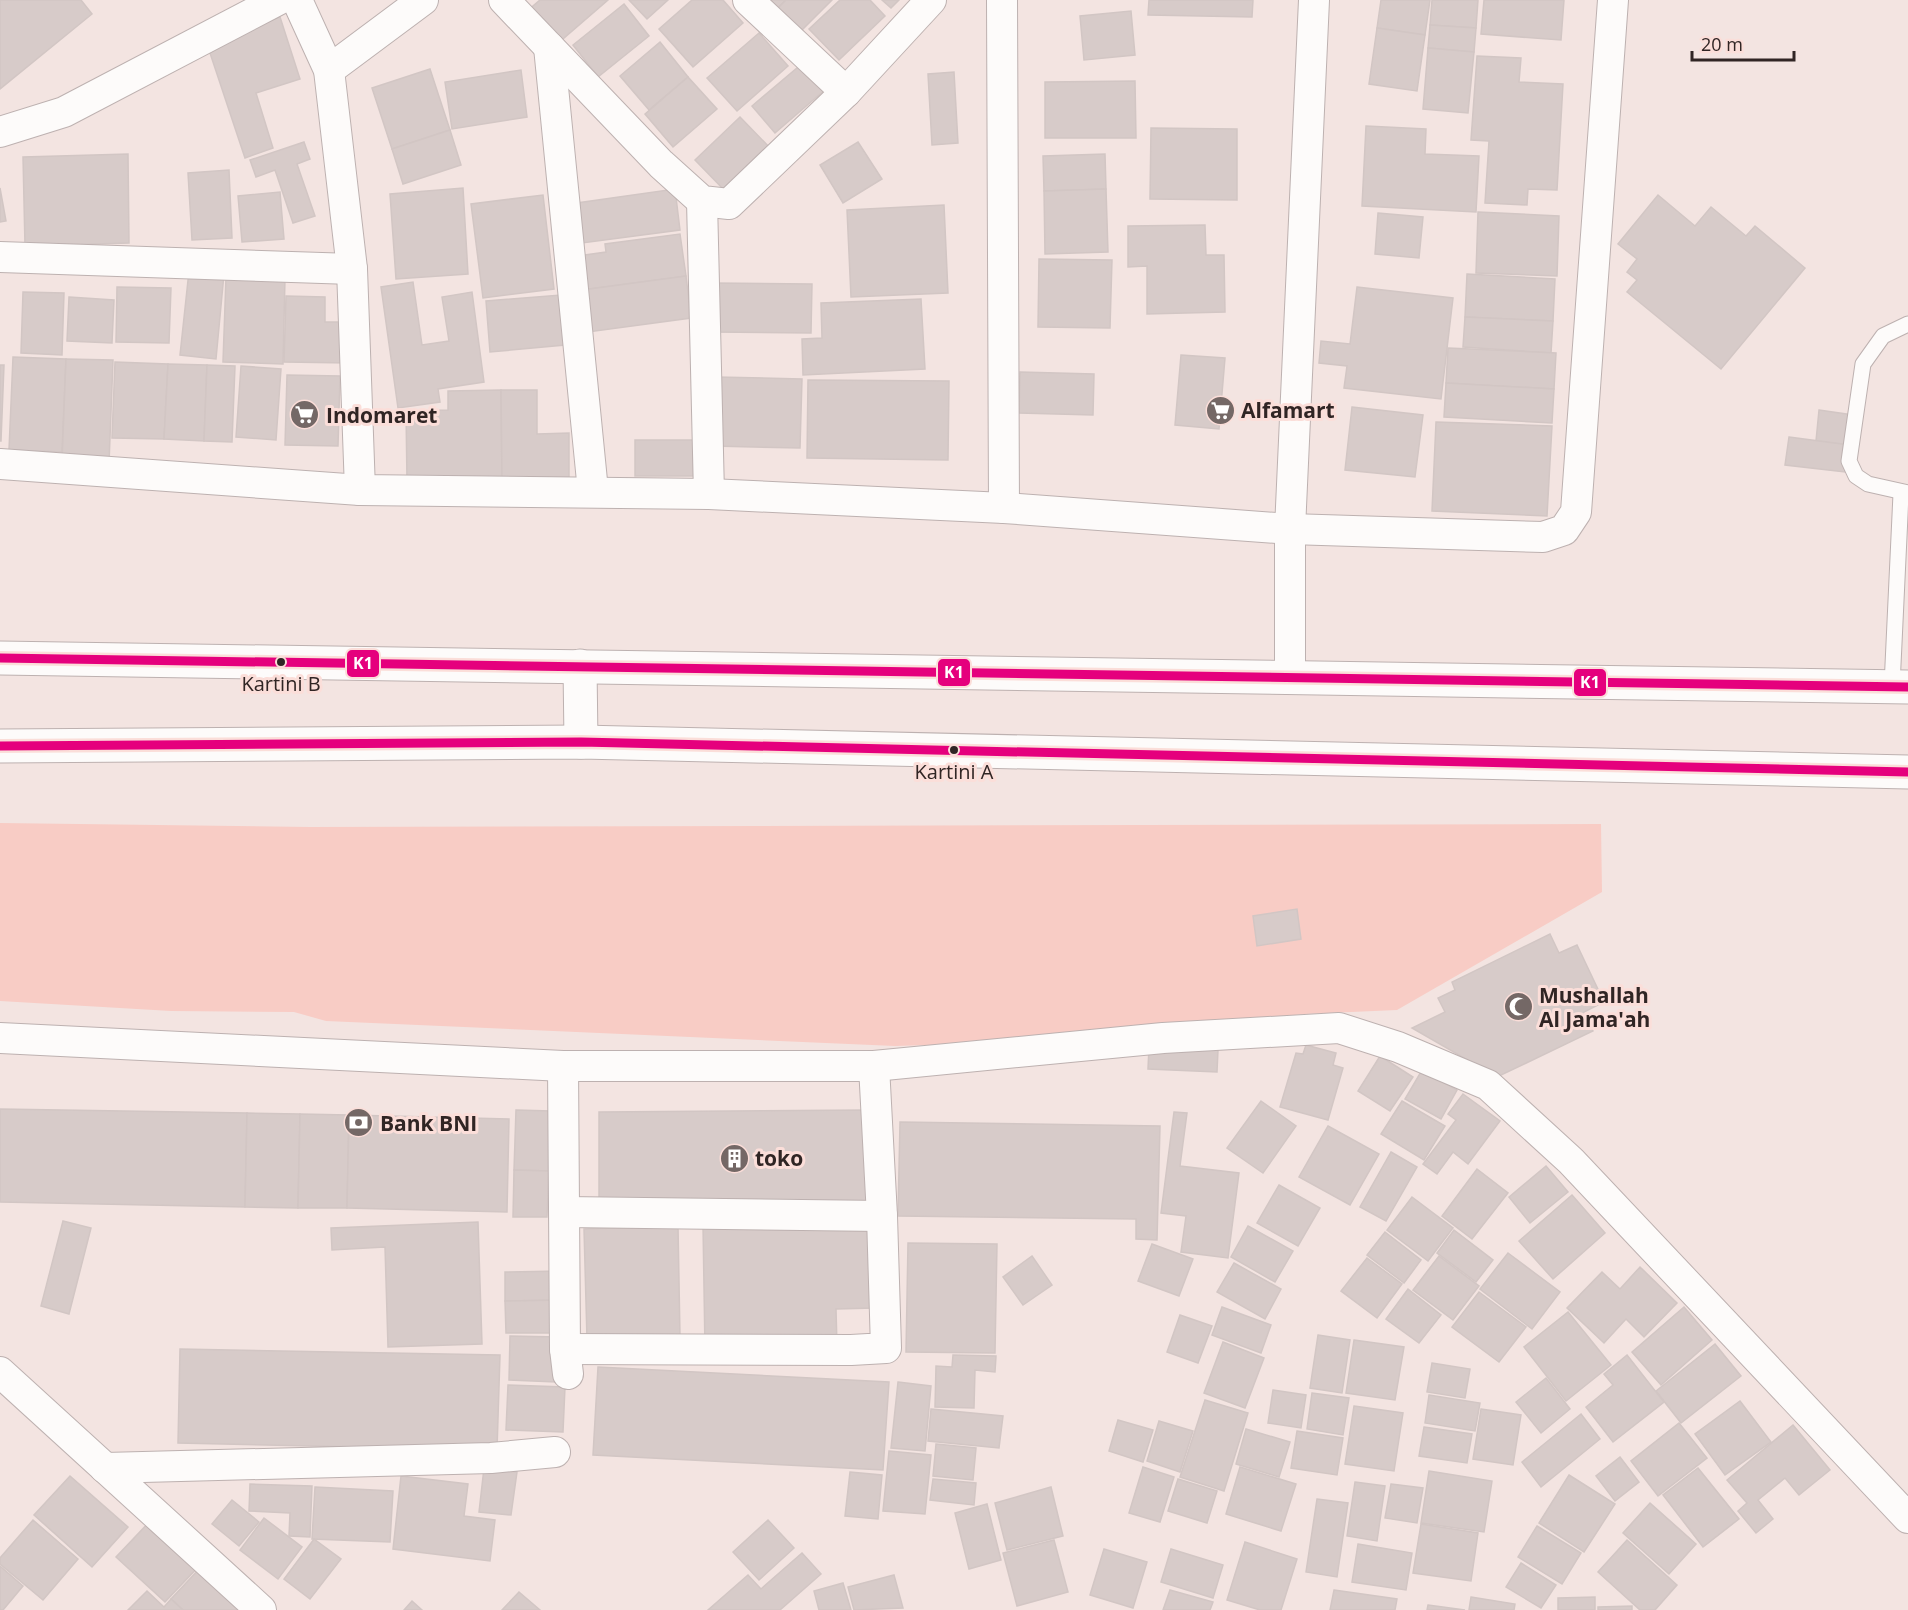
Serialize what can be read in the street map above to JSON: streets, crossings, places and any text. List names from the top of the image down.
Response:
{
  "places": {
    "supermarket": ["Alfamart", "Indomaret"],
    "other": ["Kartini B", "Kartini A"],
    "mosque": ["Mushallah Al Jama'ah"],
    "bank": ["Bank BNI"],
    "building": ["toko"]
  },
  "lines": ["transit line K1"],
  "scale_bar": "20 m"
}
